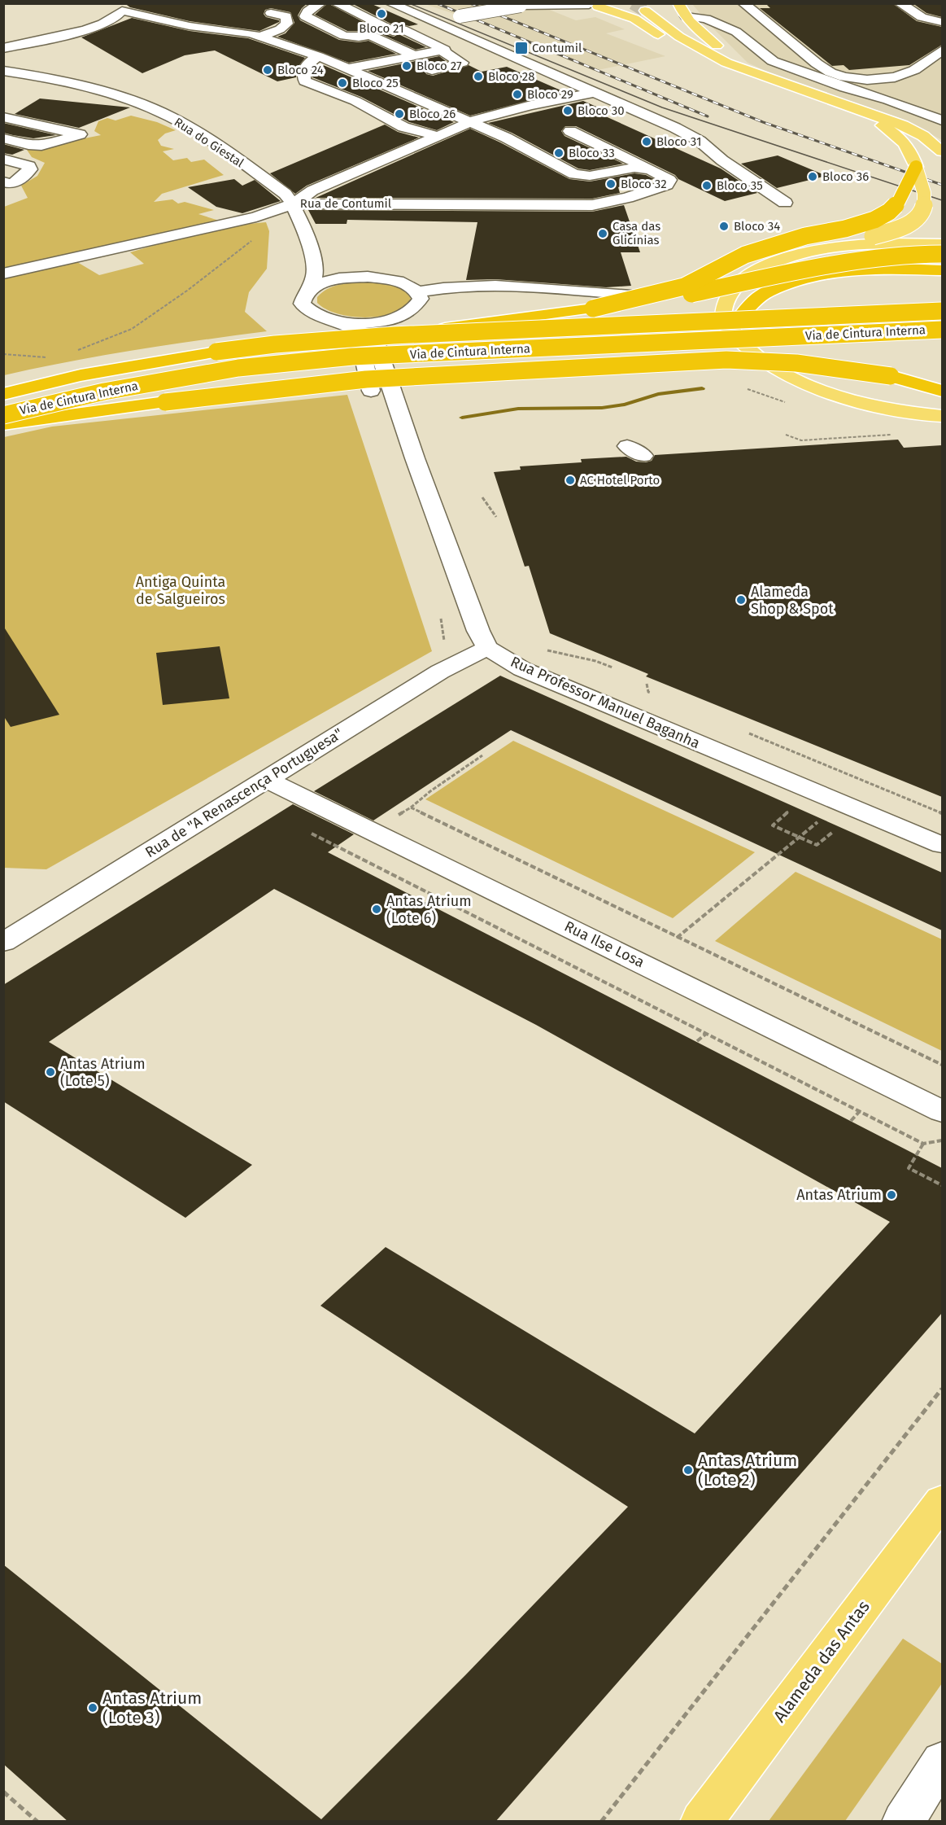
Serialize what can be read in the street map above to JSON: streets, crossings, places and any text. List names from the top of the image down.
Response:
{
  "streets": {
    "highway": ["Via de Cintura Interna"],
    "main road": ["Alameda das Antas"],
    "street": [
      "Rua do Giestal",
      "Rua de Contumil",
      "Rua Professor Manuel Baganha",
      "Rua de \"A Renascença Portuguesa\"",
      "Rua Ilse Losa"
    ]
  },
  "crossings": [
    ["Rua do Giestal", "Rua de Contumil"],
    ["Rua Professor Manuel Baganha", "Rua de \"A Renascença Portuguesa\""],
    ["Rua de \"A Renascença Portuguesa\"", "Rua Ilse Losa"]
  ],
  "parks": ["Antiga Quinta de Salgueiros"],
  "places": {
    "other": [
      "Bloco 21",
      "Bloco 27",
      "Bloco 24",
      "Bloco 28",
      "Bloco 25",
      "Bloco 29",
      "Bloco 30",
      "Bloco 26",
      "Bloco 31",
      "Bloco 33",
      "Bloco 36",
      "Bloco 32",
      "Bloco 35",
      "Bloco 34",
      "Casa das Glicínias",
      "AC Hotel Porto",
      "Alameda Shop & Spot",
      "Antas Atrium (Lote 6)",
      "Antas Atrium (Lote 5)",
      "Antas Atrium",
      "Antas Atrium (Lote 2)",
      "Antas Atrium (Lote 3)"
    ],
    "transit": ["Contumil"]
  }
}
